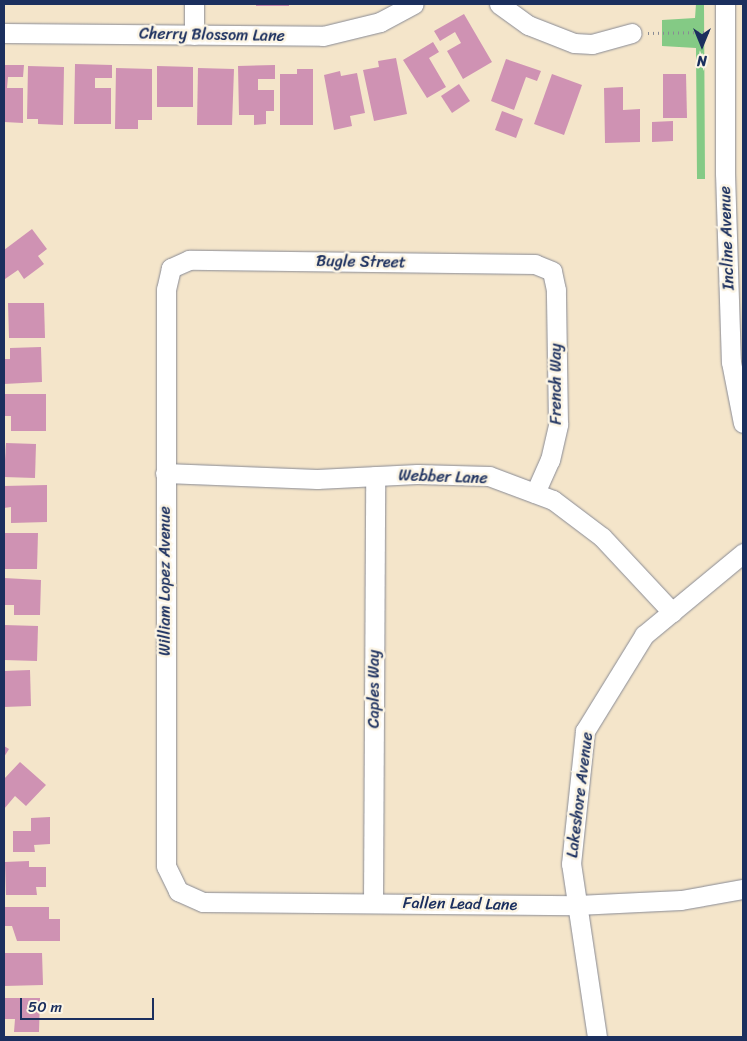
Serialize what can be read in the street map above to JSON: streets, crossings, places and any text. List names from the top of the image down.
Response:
{
  "streets": {
    "street": [
      "Cherry Blossom Lane",
      "Incline Avenue",
      "Bugle Street",
      "French Way",
      "Webber Lane",
      "William Lopez Avenue",
      "Caples Way",
      "Lakeshore Avenue",
      "Fallen Lead Lane"
    ]
  },
  "crossings": [
    ["Bugle Street", "French Way"],
    ["Bugle Street", "William Lopez Avenue"],
    ["French Way", "Webber Lane"],
    ["Webber Lane", "William Lopez Avenue"],
    ["Webber Lane", "Caples Way"],
    ["Webber Lane", "Lakeshore Avenue"],
    ["William Lopez Avenue", "Fallen Lead Lane"],
    ["Caples Way", "Fallen Lead Lane"],
    ["Lakeshore Avenue", "Fallen Lead Lane"]
  ],
  "scale_bar": "50 m",
  "north": "bottom"
}
